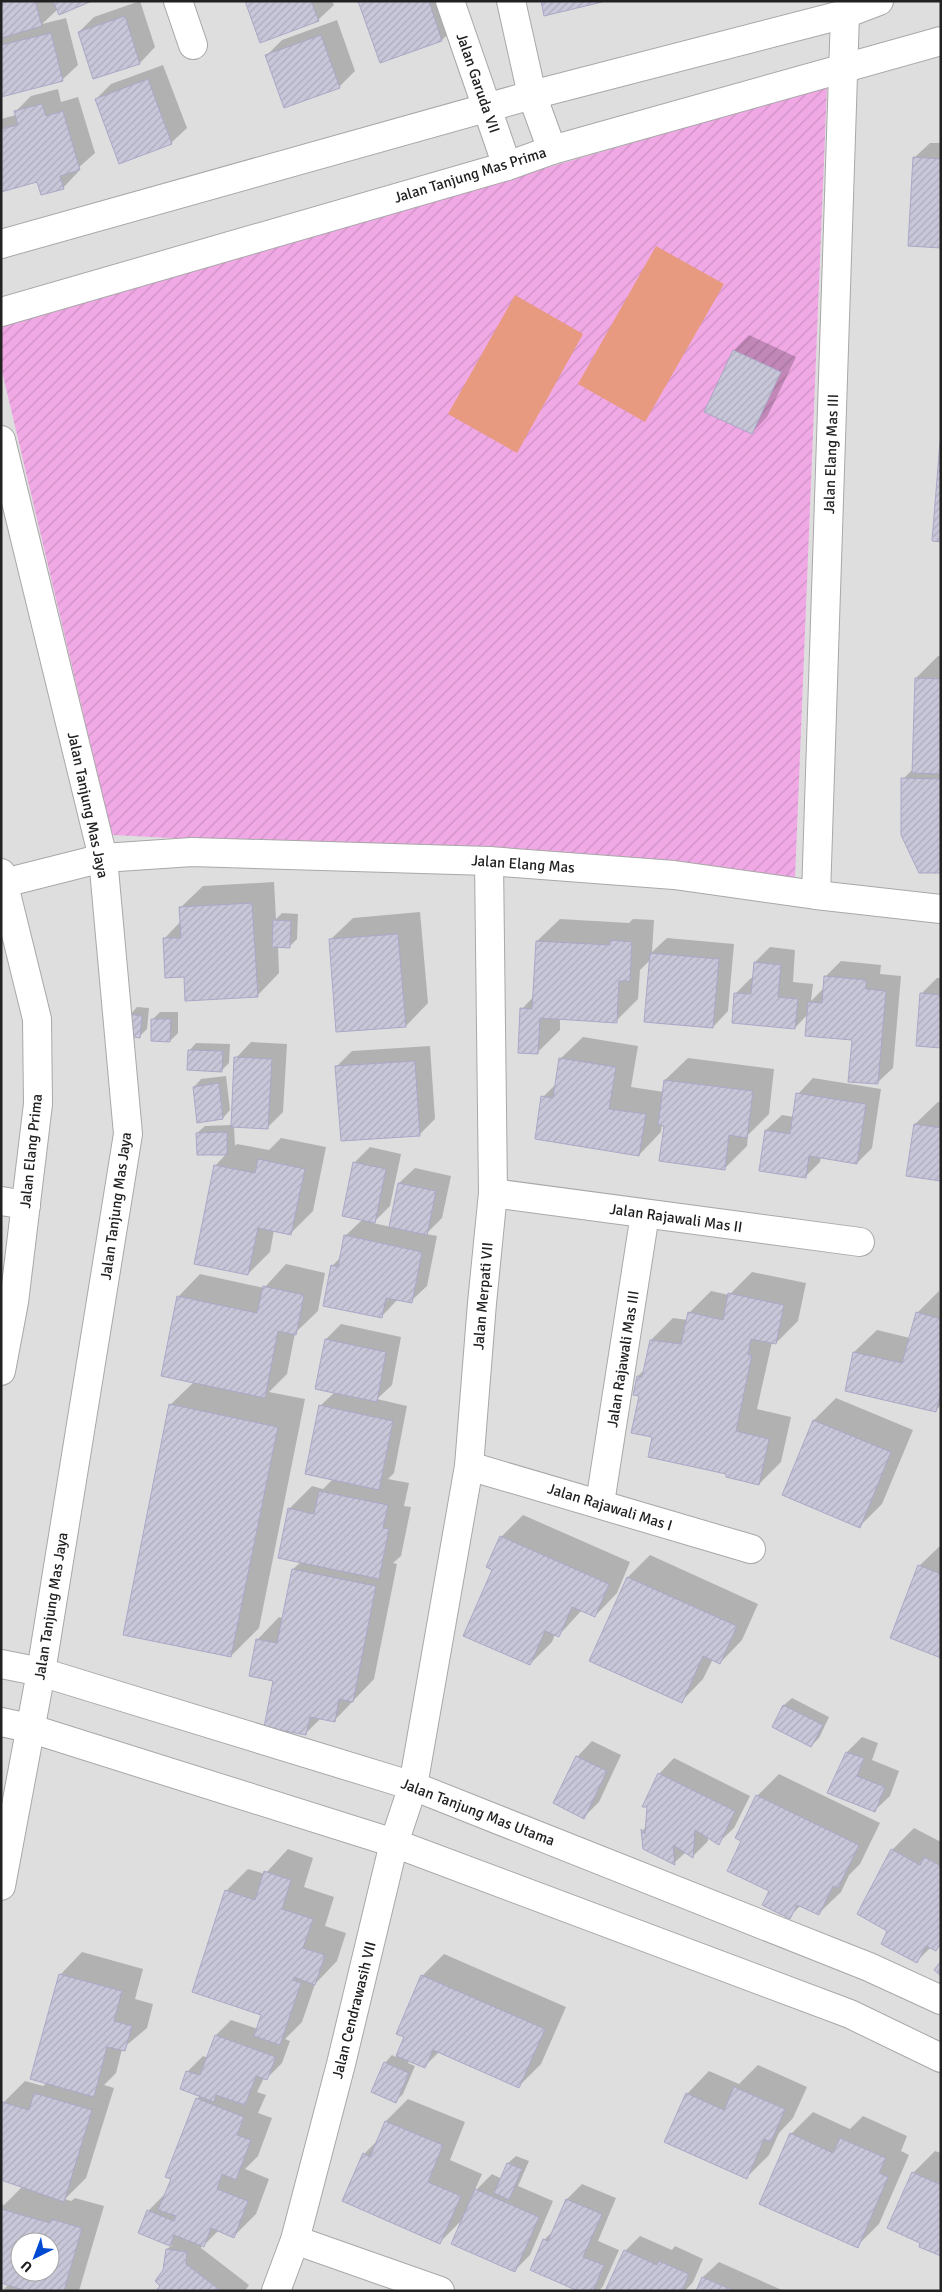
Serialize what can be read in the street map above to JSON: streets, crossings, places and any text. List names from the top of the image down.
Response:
{
  "streets": {
    "street": [
      "Jalan Garuda VII",
      "Jalan Tanjung Mas Prima",
      "Jalan Elang Mas III",
      "Jalan Tanjung Mas Jaya",
      "Jalan Elang Mas",
      "Jalan Elang Prima",
      "Jalan Rajawali Mas II",
      "Jalan Merpati VII",
      "Jalan Rajawali Mas III",
      "Jalan Rajawali Mas I",
      "Jalan Tanjung Mas Utama",
      "Jalan Cendrawasih VII"
    ]
  },
  "crossings": [
    ["Jalan Garuda VII", "Jalan Tanjung Mas Prima"],
    ["Jalan Tanjung Mas Prima", "Jalan Elang Mas III"],
    ["Jalan Elang Mas III", "Jalan Elang Mas"],
    ["Jalan Tanjung Mas Jaya", "Jalan Elang Mas"],
    ["Jalan Tanjung Mas Jaya", "Jalan Tanjung Mas Utama"],
    ["Jalan Elang Mas", "Jalan Elang Prima"],
    ["Jalan Elang Mas", "Jalan Merpati VII"],
    ["Jalan Rajawali Mas II", "Jalan Merpati VII"],
    ["Jalan Rajawali Mas II", "Jalan Rajawali Mas III"],
    ["Jalan Merpati VII", "Jalan Rajawali Mas I"],
    ["Jalan Merpati VII", "Jalan Cendrawasih VII"],
    ["Jalan Rajawali Mas III", "Jalan Rajawali Mas I"],
    ["Jalan Tanjung Mas Utama", "Jalan Cendrawasih VII"]
  ],
  "north": "bottom left"
}
